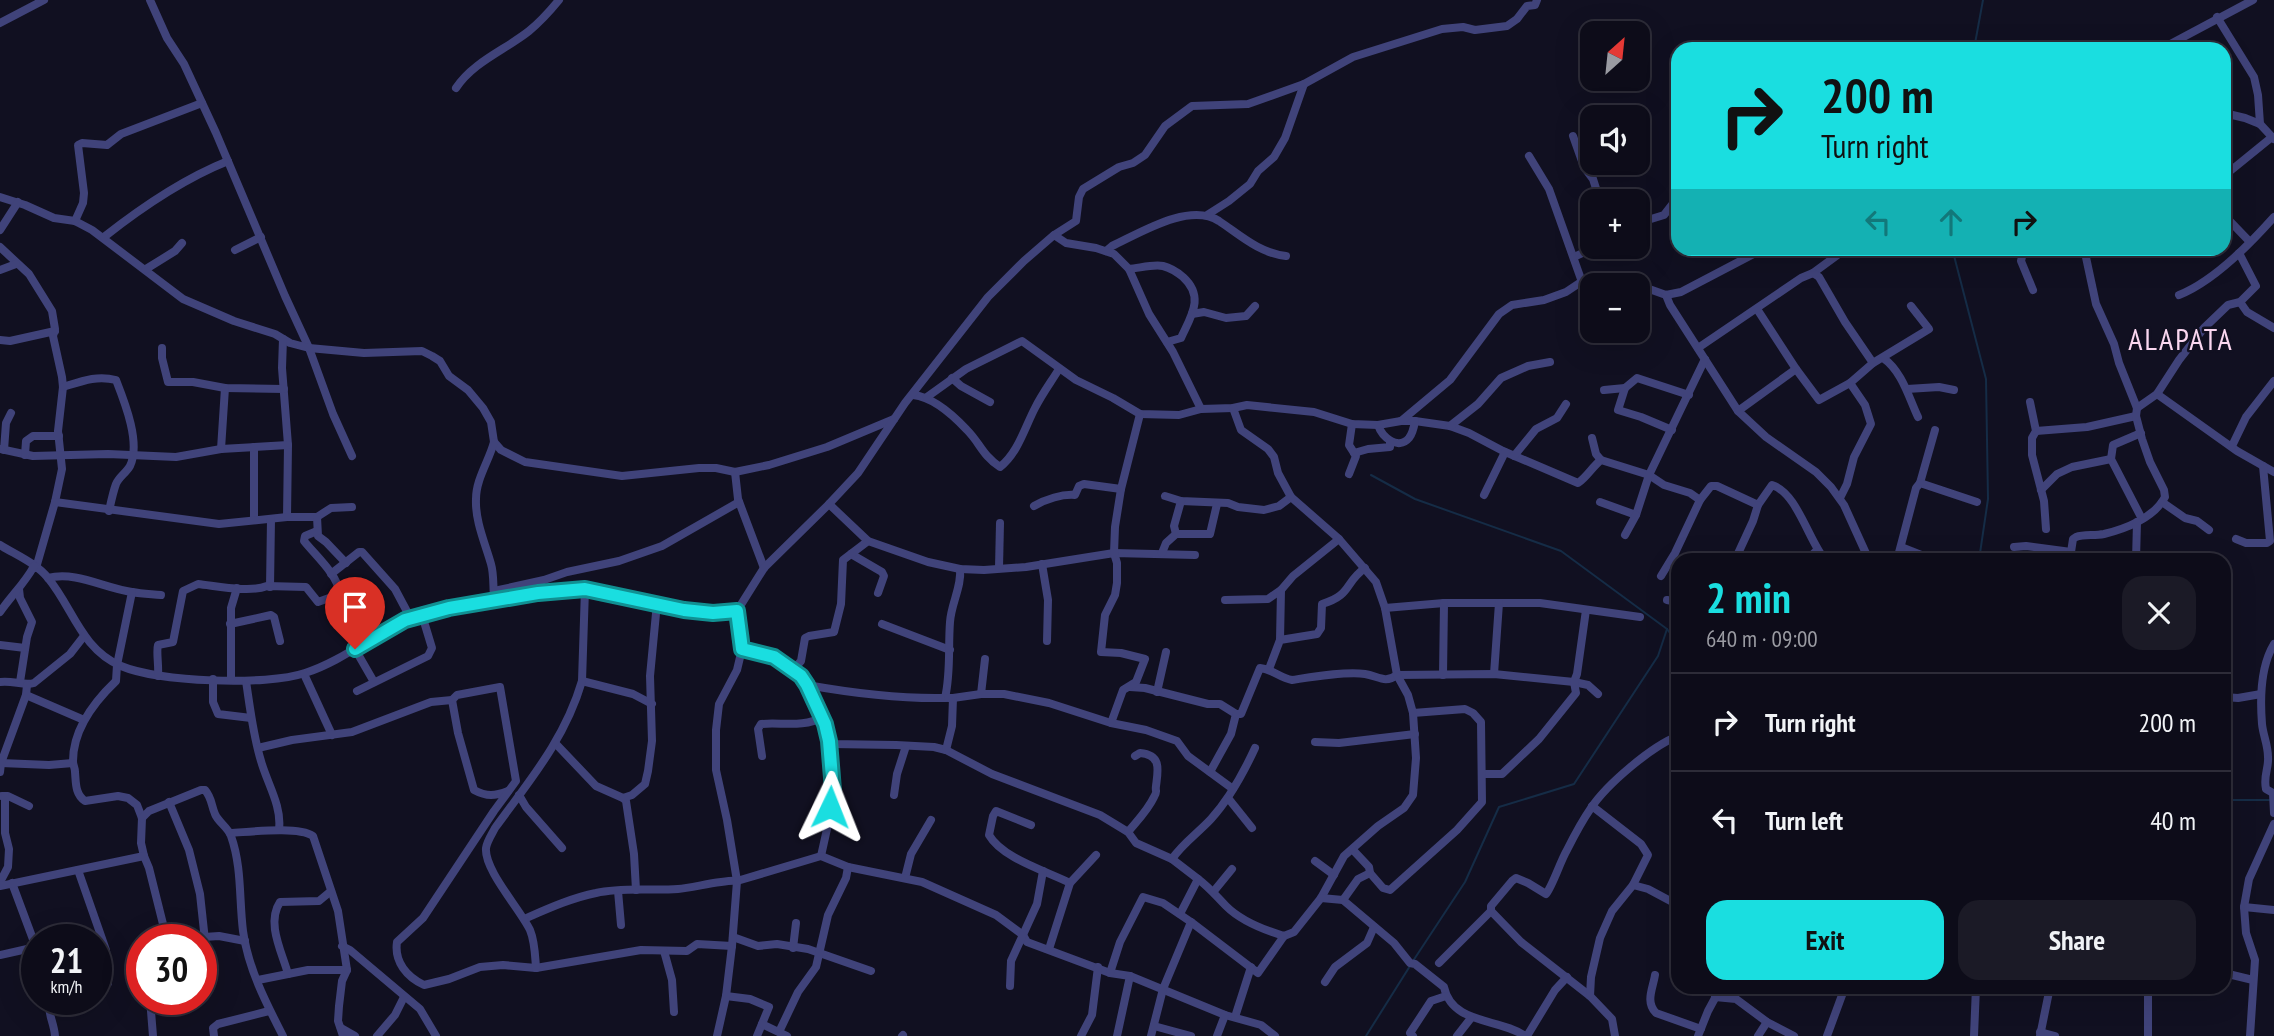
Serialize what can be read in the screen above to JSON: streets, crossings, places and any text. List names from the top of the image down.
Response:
{
  "districts": ["ALAPATA"],
  "north": "top right",
  "page": {
    "map_buttons": ["+", "−"],
    "turn": ["200 m", "Turn right"],
    "heading": ["2 min", "640 m · 09:00"],
    "list": [
      {
        "name": "Turn right",
        "value": "200 m"
      },
      {
        "name": "Turn left",
        "value": "40 m"
      }
    ],
    "buttons": ["Exit", "Share"],
    "speed": "21 km/h",
    "limit": "30"
  }
}
